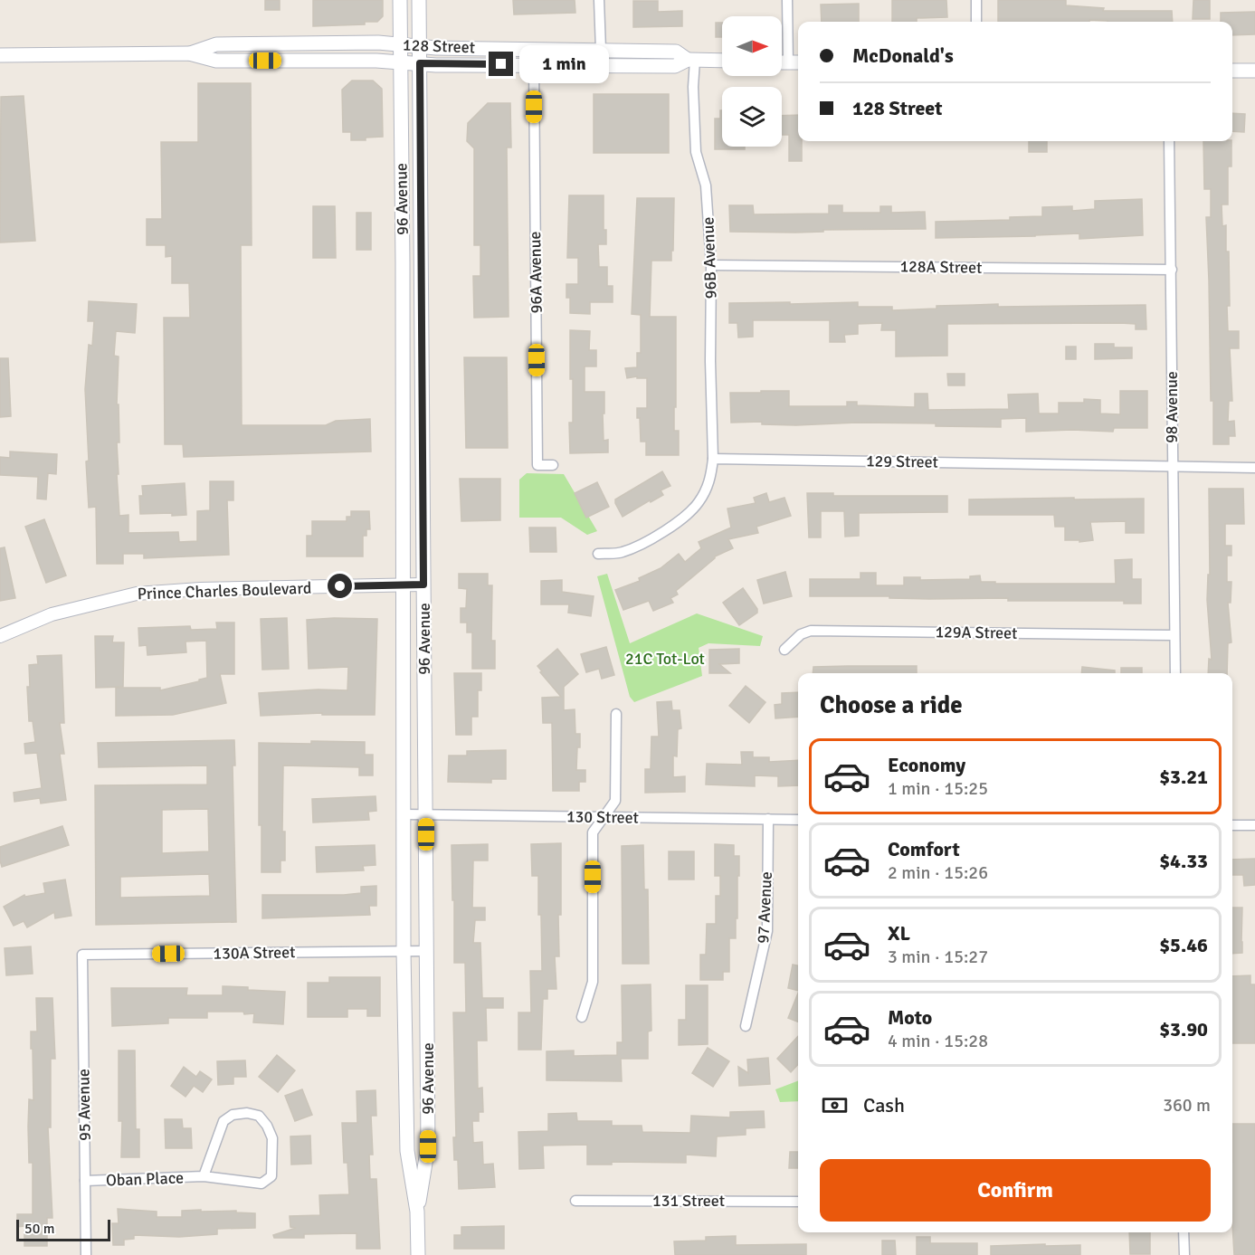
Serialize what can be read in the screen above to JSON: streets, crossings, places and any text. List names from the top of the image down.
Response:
{
  "streets": {
    "main road": ["128 Street", "96 Avenue"],
    "street": [
      "96B Avenue",
      "128A Street",
      "96A Avenue",
      "98 Avenue",
      "129 Street",
      "Prince Charles Boulevard",
      "129A Street",
      "130 Street",
      "97 Avenue",
      "130A Street",
      "95 Avenue",
      "Oban Place",
      "131 Street"
    ]
  },
  "crossings": [
    ["128 Street", "96 Avenue"],
    ["128 Street", "96B Avenue"],
    ["128 Street", "96A Avenue"],
    ["96 Avenue", "Prince Charles Boulevard"],
    ["96 Avenue", "130 Street"],
    ["96 Avenue", "130A Street"],
    ["96B Avenue", "128A Street"],
    ["96B Avenue", "129 Street"],
    ["128A Street", "98 Avenue"],
    ["98 Avenue", "129 Street"],
    ["98 Avenue", "129A Street"],
    ["130 Street", "97 Avenue"],
    ["130A Street", "95 Avenue"],
    ["95 Avenue", "Oban Place"]
  ],
  "parks": ["21C Tot-Lot"],
  "scale_bar": "50 m",
  "north": "right",
  "page": {
    "banner": ["McDonald's", "128 Street"],
    "bubble": "1 min",
    "heading": "Choose a ride",
    "list": [
      {
        "name": "Economy",
        "note": "1 min · 15:25",
        "value": "$3.21"
      },
      {
        "name": "Comfort",
        "note": "2 min · 15:26",
        "value": "$4.33"
      },
      {
        "name": "XL",
        "note": "3 min · 15:27",
        "value": "$5.46"
      },
      {
        "name": "Moto",
        "note": "4 min · 15:28",
        "value": "$3.90"
      }
    ],
    "pay": ["Cash", "360 m"],
    "buttons": "Confirm",
    "scale": "50 m"
  }
}
